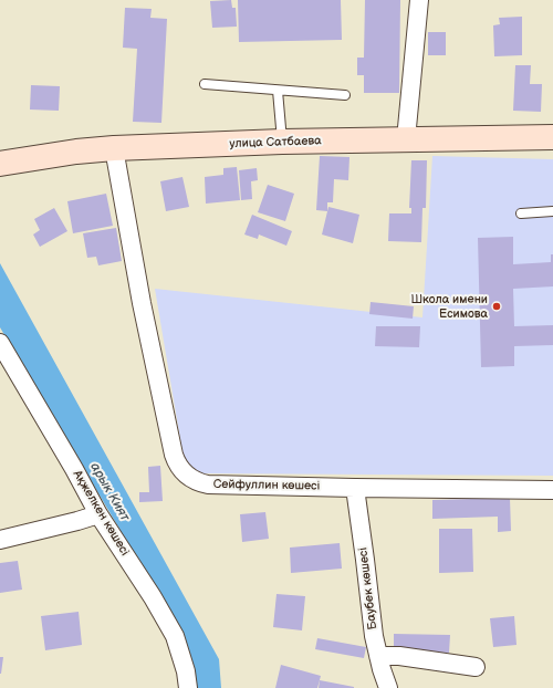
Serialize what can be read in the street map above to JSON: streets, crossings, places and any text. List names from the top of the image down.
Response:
{
  "streets": {
    "street": [
      "улица Сатбаева",
      "Сейфуллин көшесі",
      "Ақжелкен көшесі",
      "Баубек көшесі"
    ]
  },
  "crossings": [
    ["улица Сатбаева", "Сейфуллин көшесі"],
    ["Сейфуллин көшесі", "Баубек көшесі"]
  ],
  "water": ["арык Кият"],
  "places": ["Школа имени Есимова"]
}
